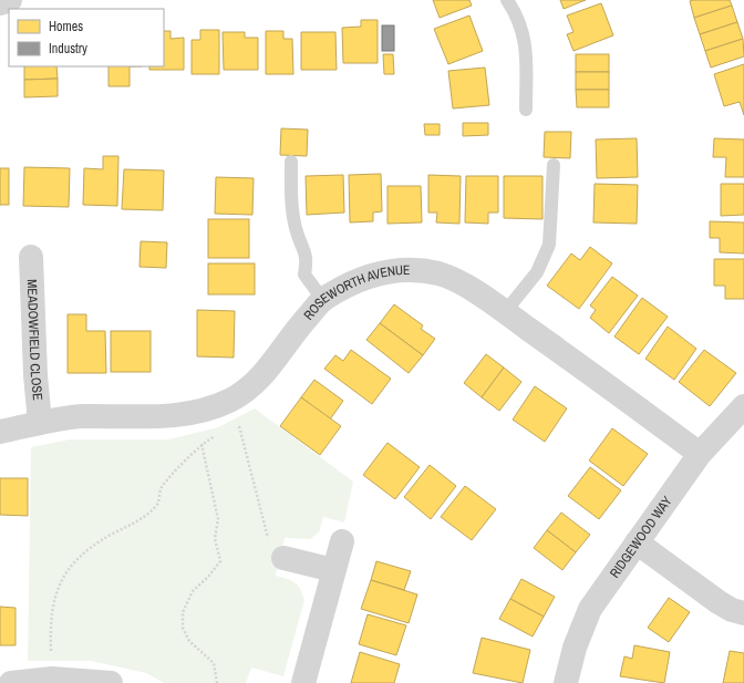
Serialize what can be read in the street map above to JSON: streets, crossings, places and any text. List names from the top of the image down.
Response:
{
  "streets": {
    "street": ["ROSEWORTH AVENUE", "MEADOWFIELD CLOSE", "RIDGEWOOD WAY"]
  },
  "crossings": [
    ["ROSEWORTH AVENUE", "MEADOWFIELD CLOSE"],
    ["ROSEWORTH AVENUE", "RIDGEWOOD WAY"]
  ],
  "legend": ["Homes", "Industry"]
}
